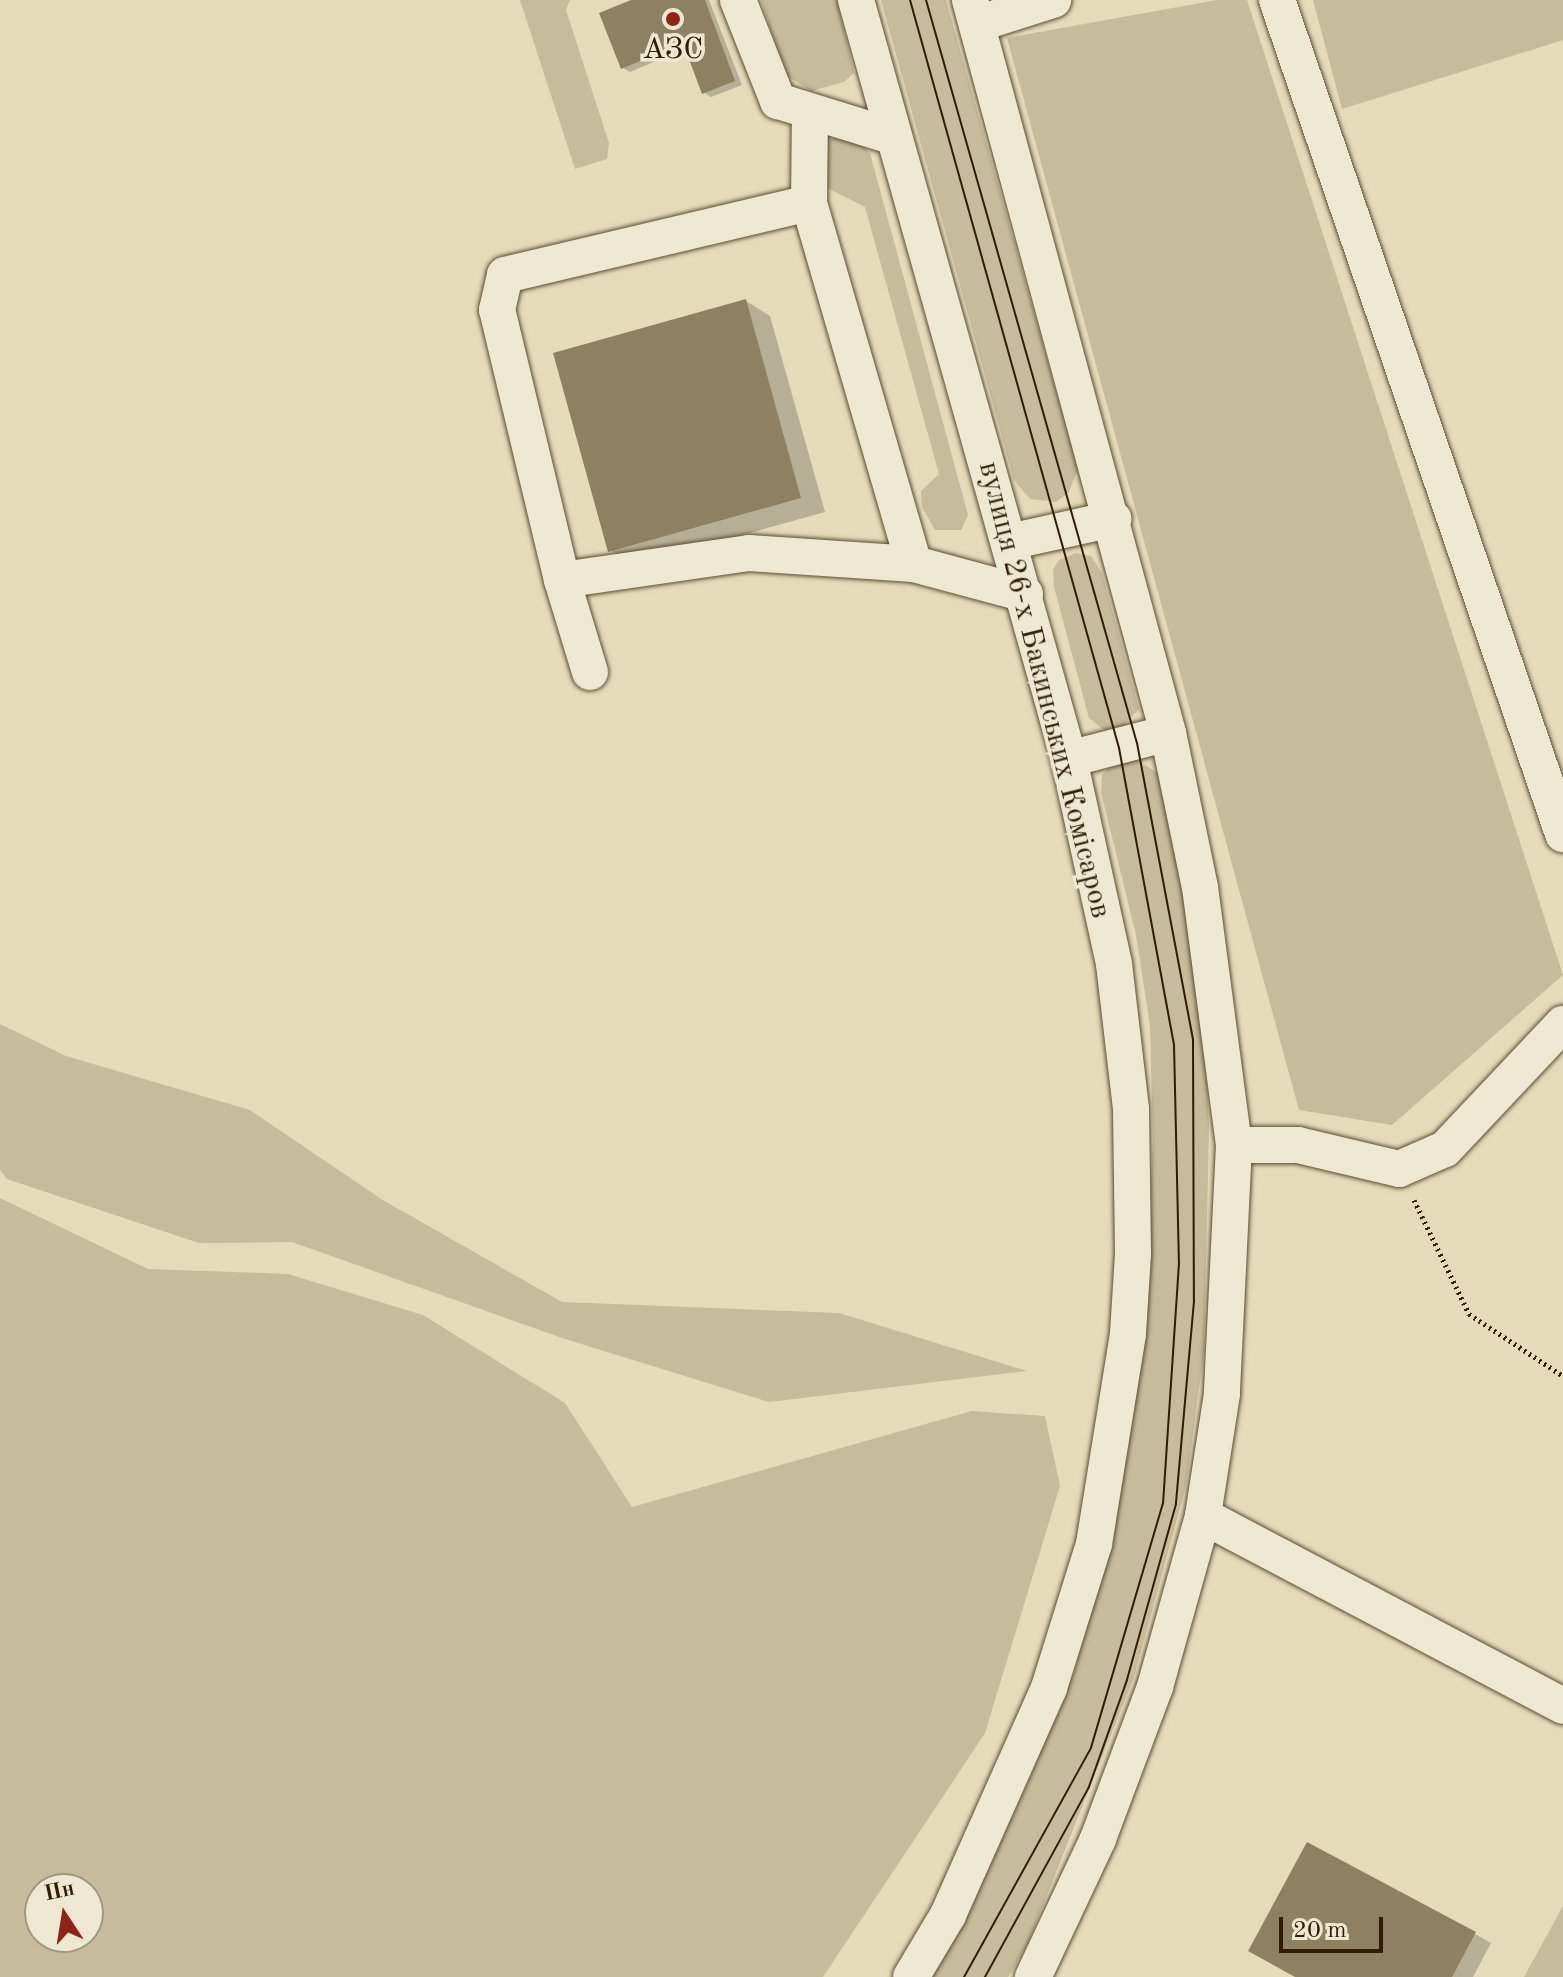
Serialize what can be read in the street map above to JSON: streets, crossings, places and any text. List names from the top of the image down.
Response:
{
  "streets": {
    "street": ["вулиця 26-х Бакинських Комісаров"]
  },
  "places": ["АЗС"],
  "scale_bar": "20 m",
  "north": "top"
}
